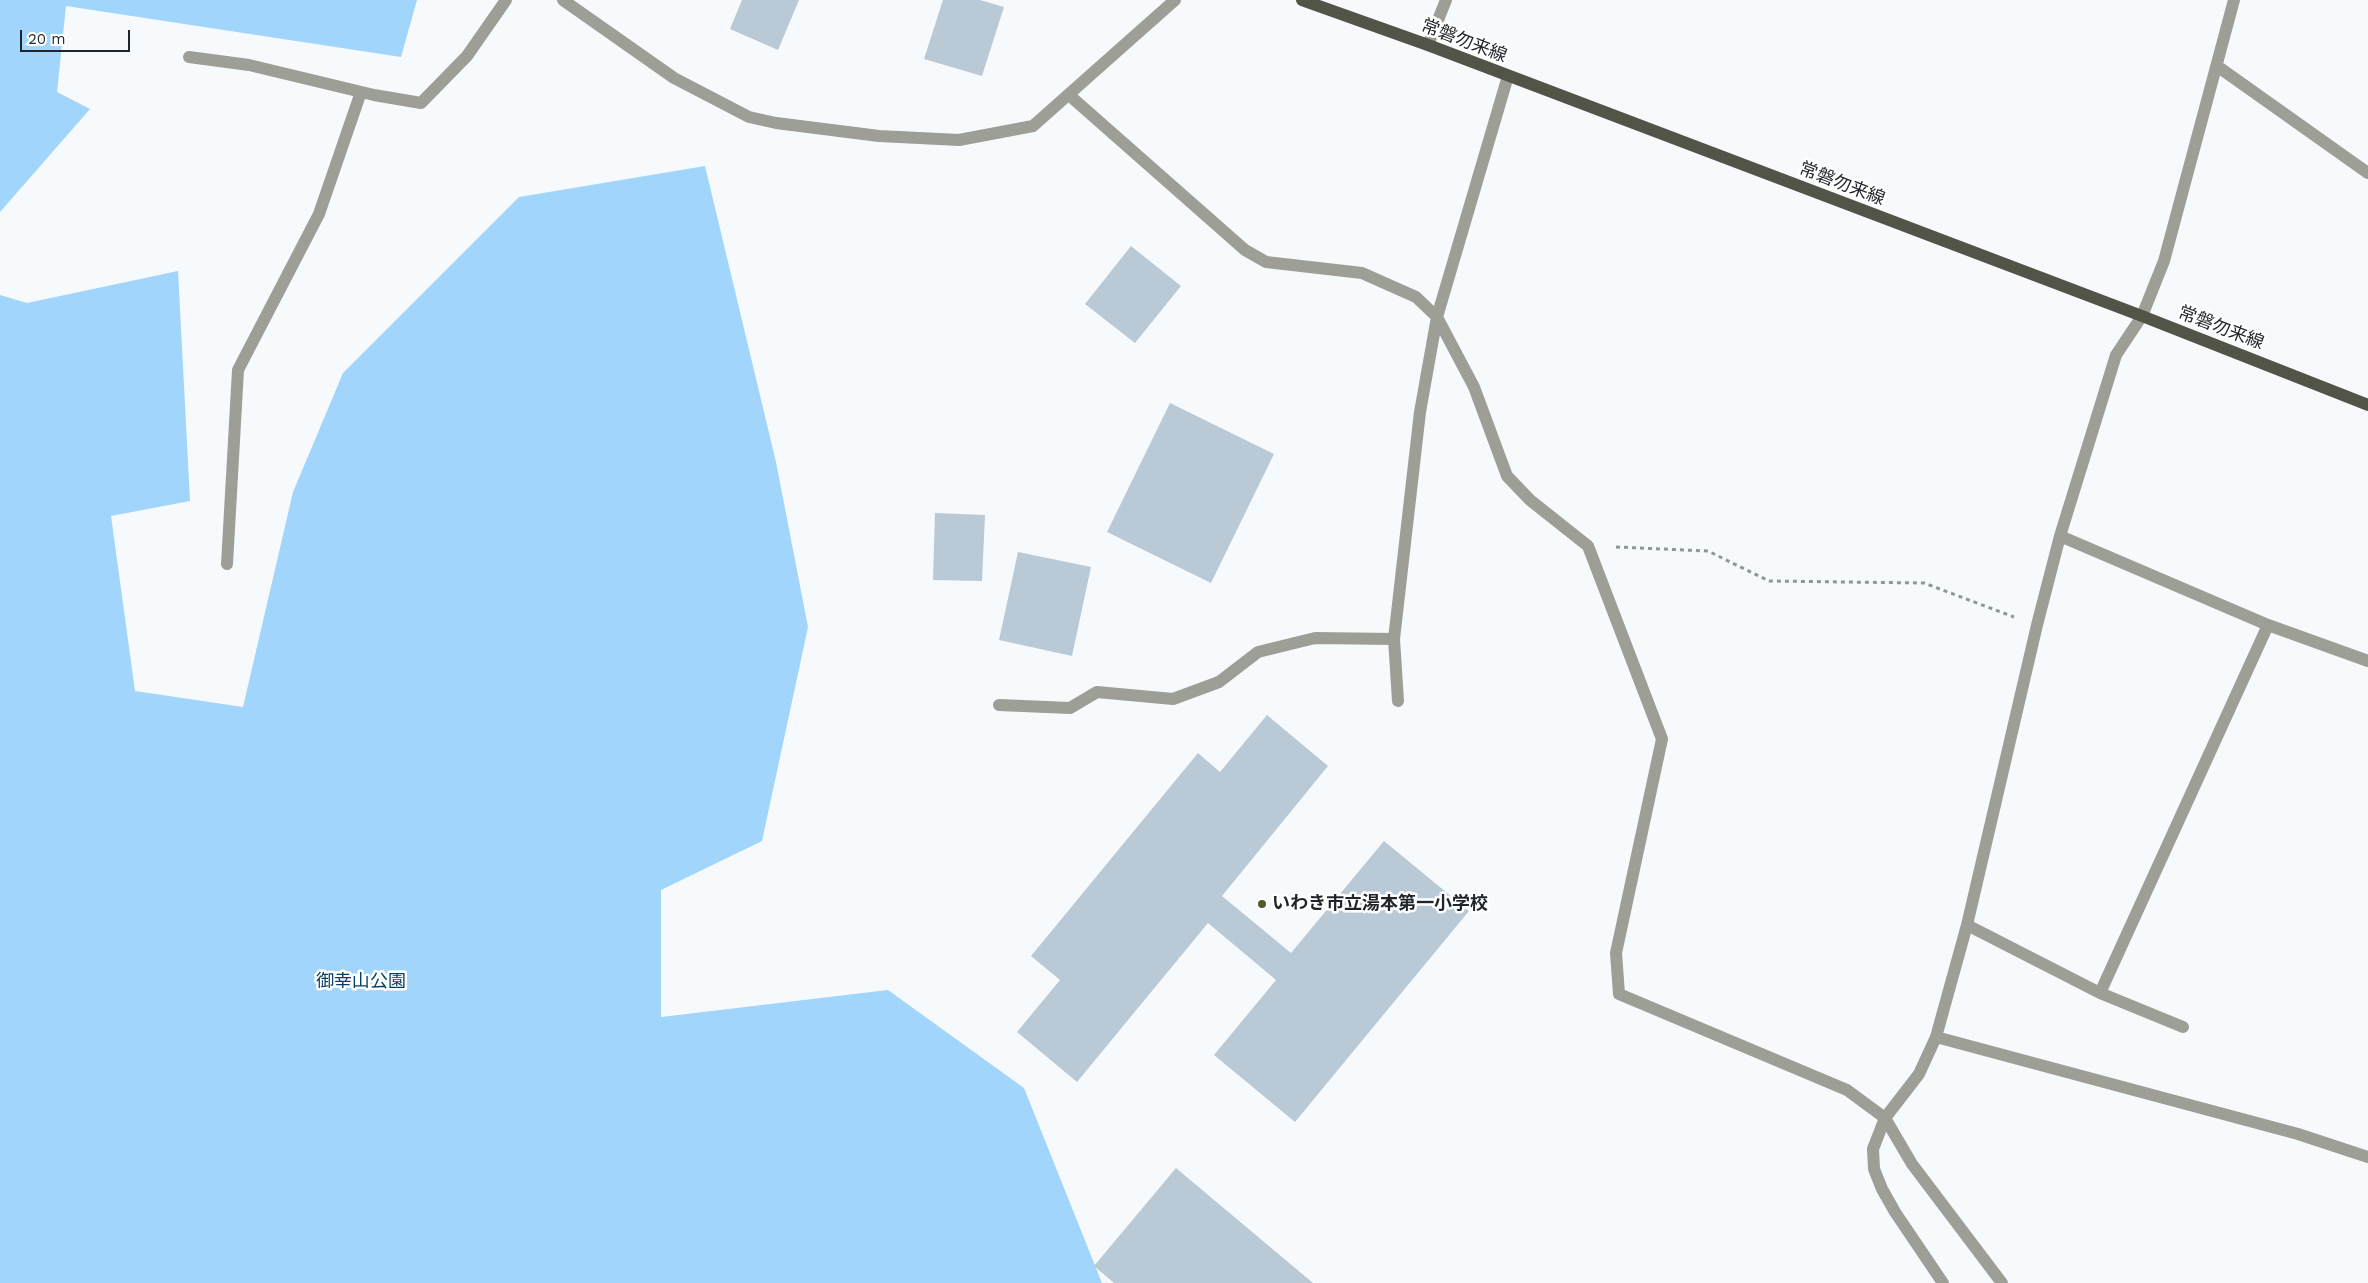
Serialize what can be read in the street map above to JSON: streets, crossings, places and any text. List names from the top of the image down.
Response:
{
  "streets": {
    "main road": ["常磐勿来線"]
  },
  "parks": ["御幸山公園"],
  "places": ["いわき市立湯本第一小学校"],
  "scale_bar": "20 m"
}
